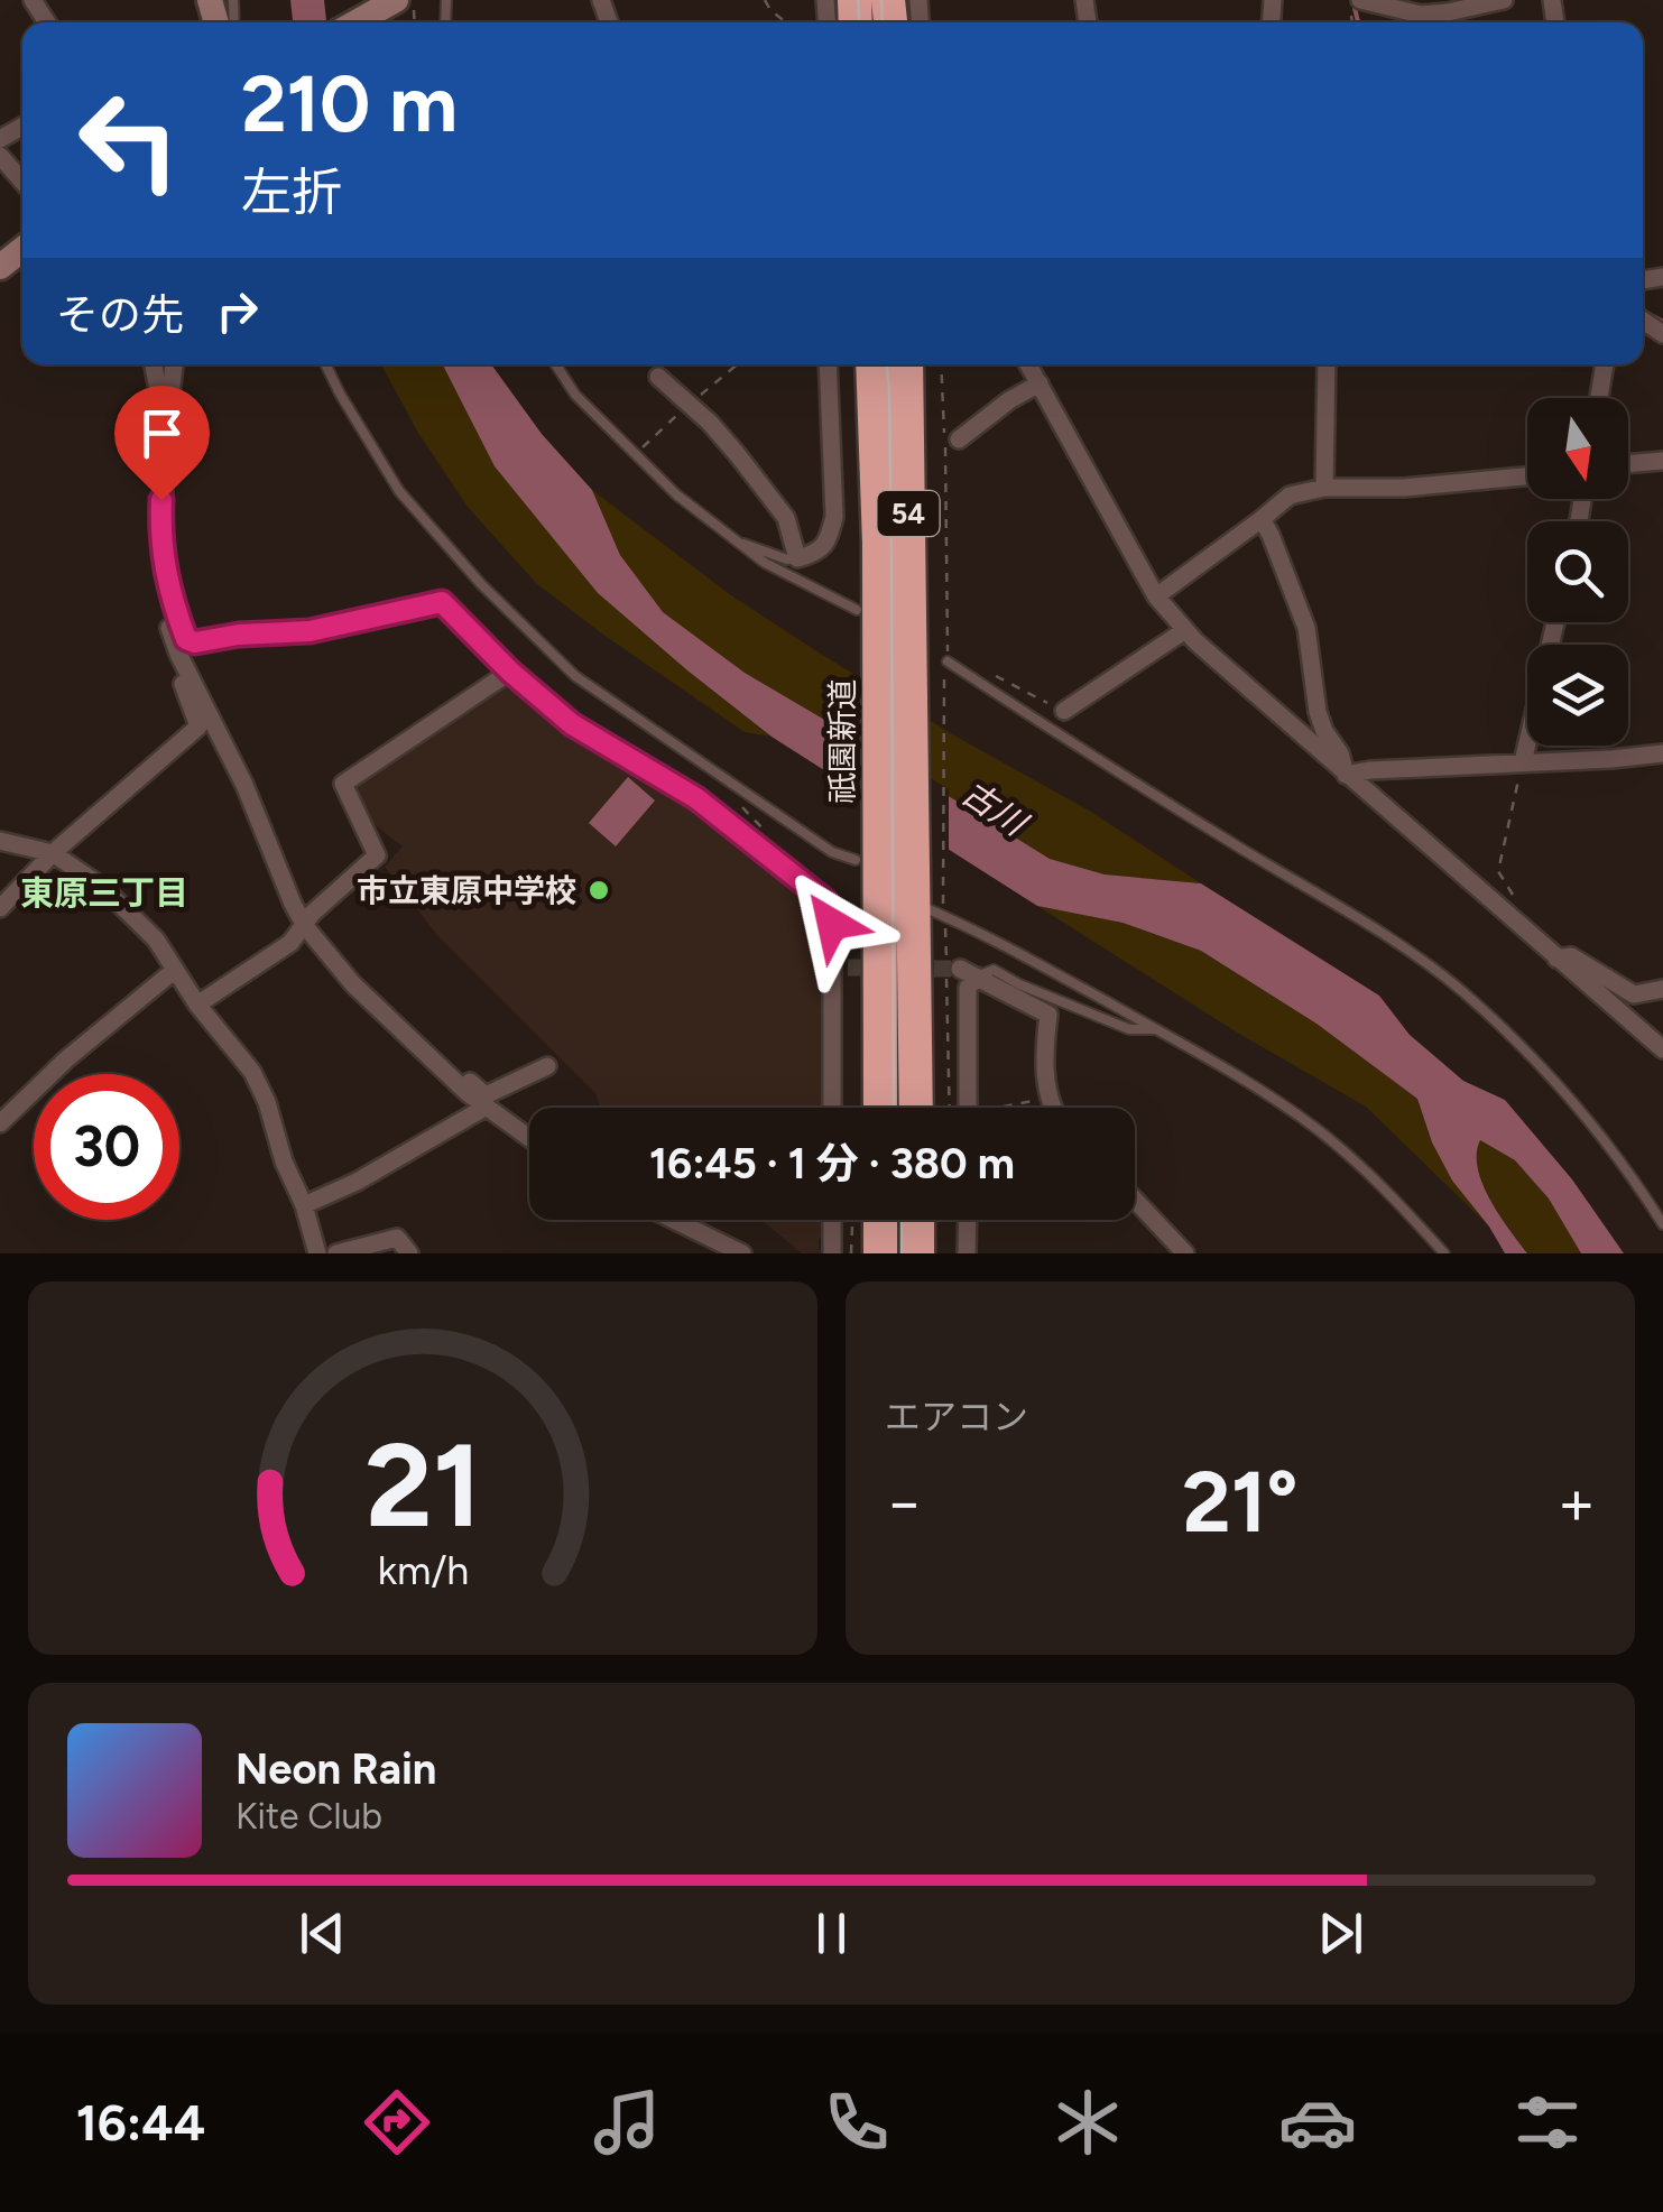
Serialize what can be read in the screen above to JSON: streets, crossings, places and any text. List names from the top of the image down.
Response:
{
  "streets": {
    "highway": ["54", "祇園新道"]
  },
  "districts": ["東原三丁目"],
  "water": ["古川"],
  "places": ["市立東原中学校"],
  "north": "bottom",
  "page": {
    "turn": ["210 m", "左折"],
    "then": "その先",
    "limit": "30",
    "trip": "16:45 · 1 分 · 380 m",
    "tile": "エアコン",
    "heat": ["−", "21°", "+"],
    "song": ["Neon Rain", "Kite Club"],
    "tabs": "16:44",
    "gauge": ["21", "km/h"]
  }
}
